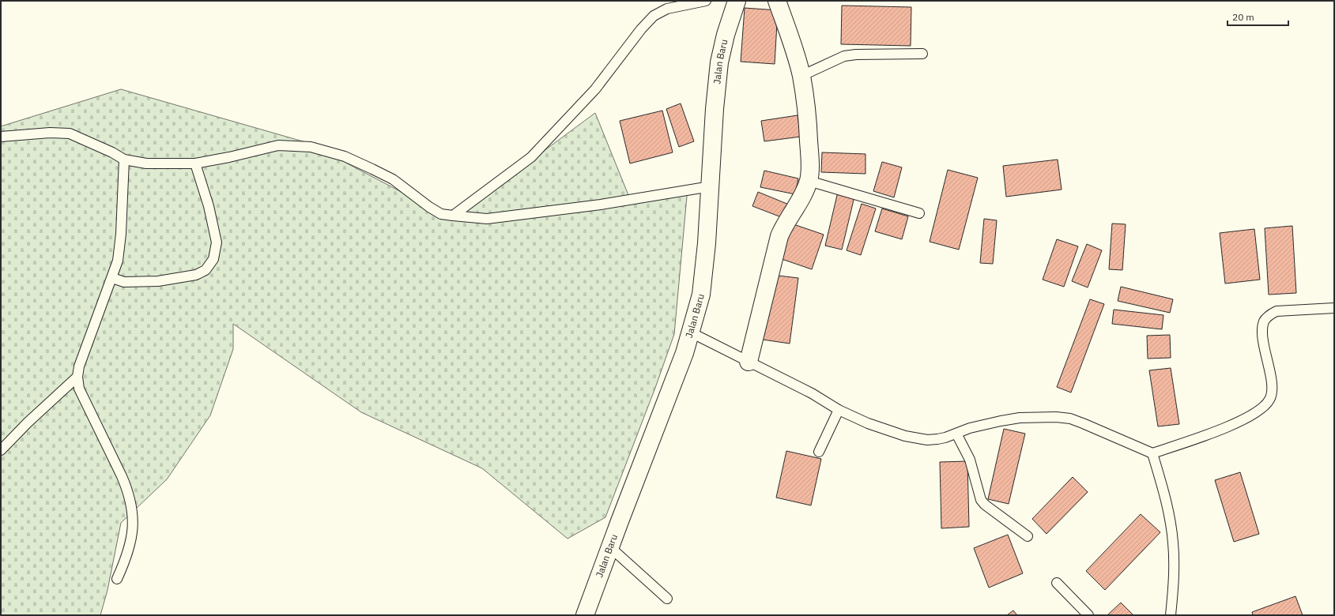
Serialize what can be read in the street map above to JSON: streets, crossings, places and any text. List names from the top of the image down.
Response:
{
  "streets": {
    "street": ["Jalan Baru"]
  },
  "scale_bar": "20 m"
}
